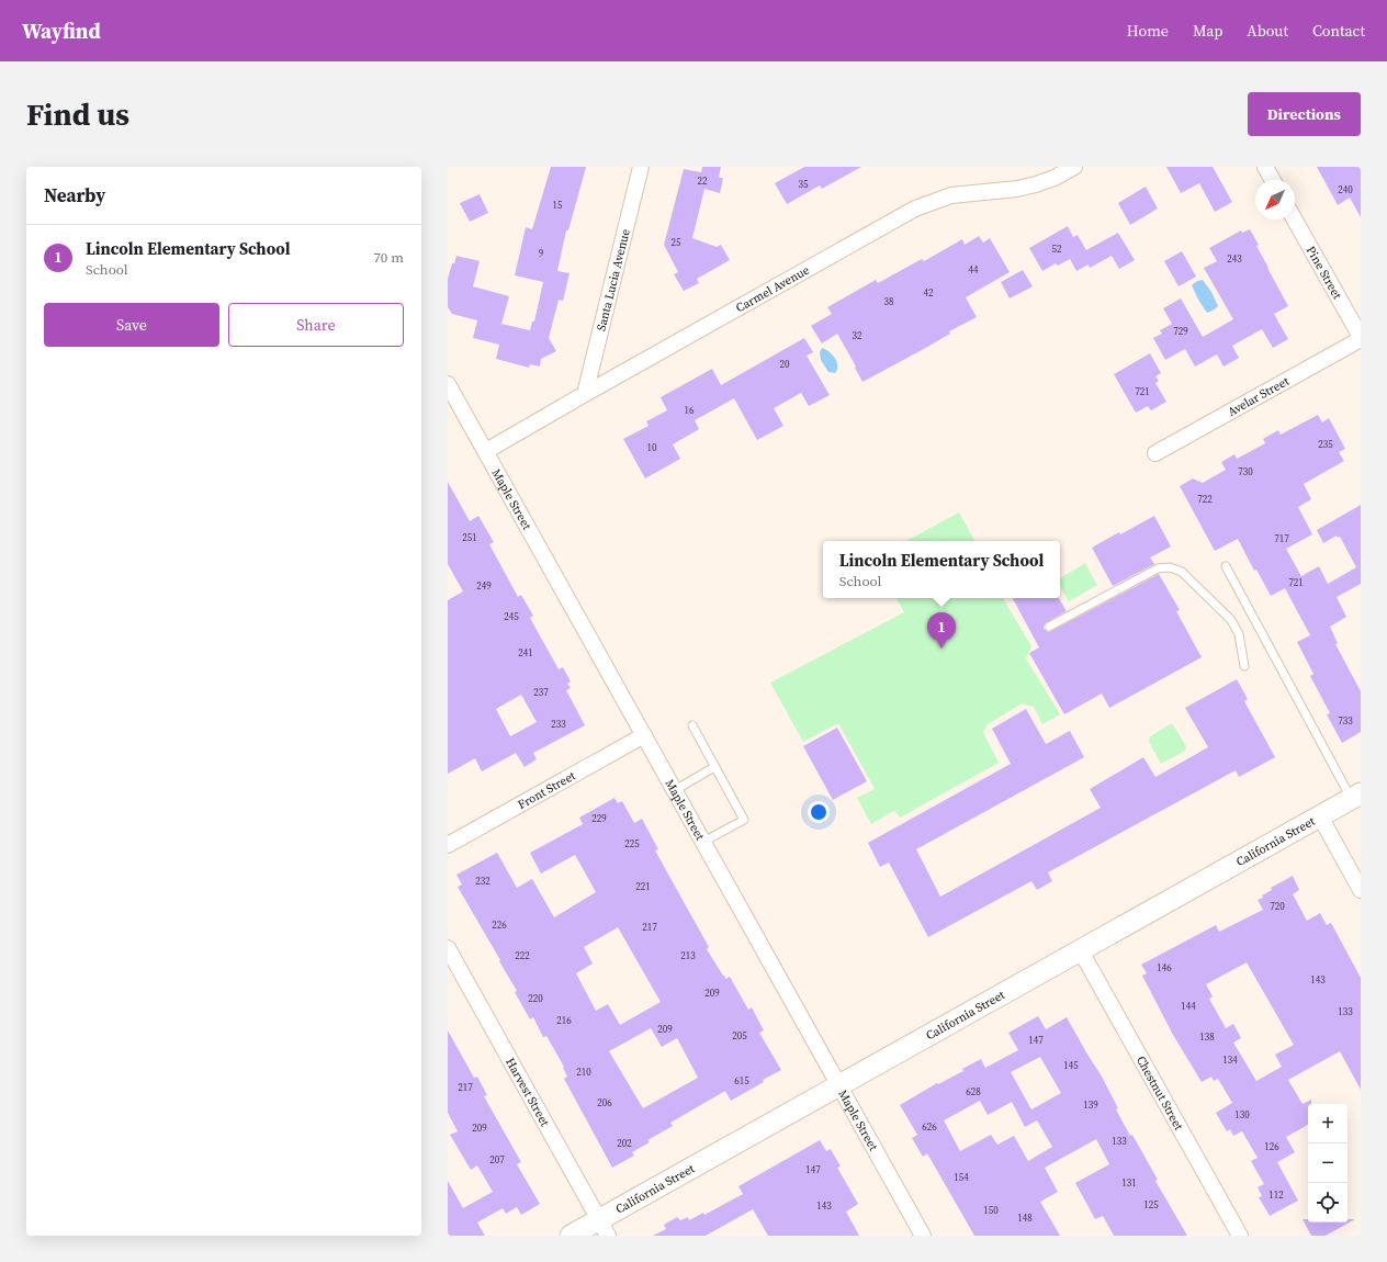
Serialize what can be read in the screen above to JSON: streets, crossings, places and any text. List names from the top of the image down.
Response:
{
  "streets": {
    "street": [
      "Pine Street",
      "Santa Lucia Avenue",
      "Carmel Avenue",
      "Avelar Street",
      "Maple Street",
      "Front Street",
      "California Street",
      "Harvest Street",
      "Chestnut Street"
    ]
  },
  "crossings": [
    ["Pine Street", "Avelar Street"],
    ["Santa Lucia Avenue", "Carmel Avenue"],
    ["Carmel Avenue", "Maple Street"],
    ["Maple Street", "Front Street"],
    ["Maple Street", "California Street"],
    ["California Street", "Harvest Street"],
    ["California Street", "Chestnut Street"]
  ],
  "house_numbers": [
    "22",
    "35",
    "240",
    "15",
    "25",
    "52",
    "9",
    "243",
    "44",
    "42",
    "38",
    "729",
    "32",
    "20",
    "721",
    "16",
    "235",
    "10",
    "730",
    "722",
    "251",
    "717",
    "721",
    "249",
    "245",
    "241",
    "237",
    "733",
    "233",
    "229",
    "225",
    "232",
    "221",
    "720",
    "226",
    "217",
    "222",
    "213",
    "146",
    "143",
    "209",
    "220",
    "144",
    "133",
    "216",
    "209",
    "205",
    "138",
    "147",
    "134",
    "145",
    "210",
    "615",
    "217",
    "628",
    "206",
    "139",
    "130",
    "626",
    "209",
    "133",
    "202",
    "126",
    "207",
    "147",
    "154",
    "131",
    "112",
    "125",
    "143",
    "150",
    "148"
  ],
  "north": "bottom left",
  "page": {
    "header": "Wayfind",
    "nav": [
      "Home",
      "Map",
      "About",
      "Contact"
    ],
    "buttons": [
      "Directions",
      ["Save", "Share"]
    ],
    "title": "Find us",
    "heading": "Nearby",
    "list": [
      {
        "mark": "1",
        "name": "Lincoln Elementary School",
        "note": "School",
        "value": "70 m"
      }
    ],
    "popup": ["Lincoln Elementary School", "School"],
    "pins": "1",
    "map_buttons": ["+", "−"]
  }
}
